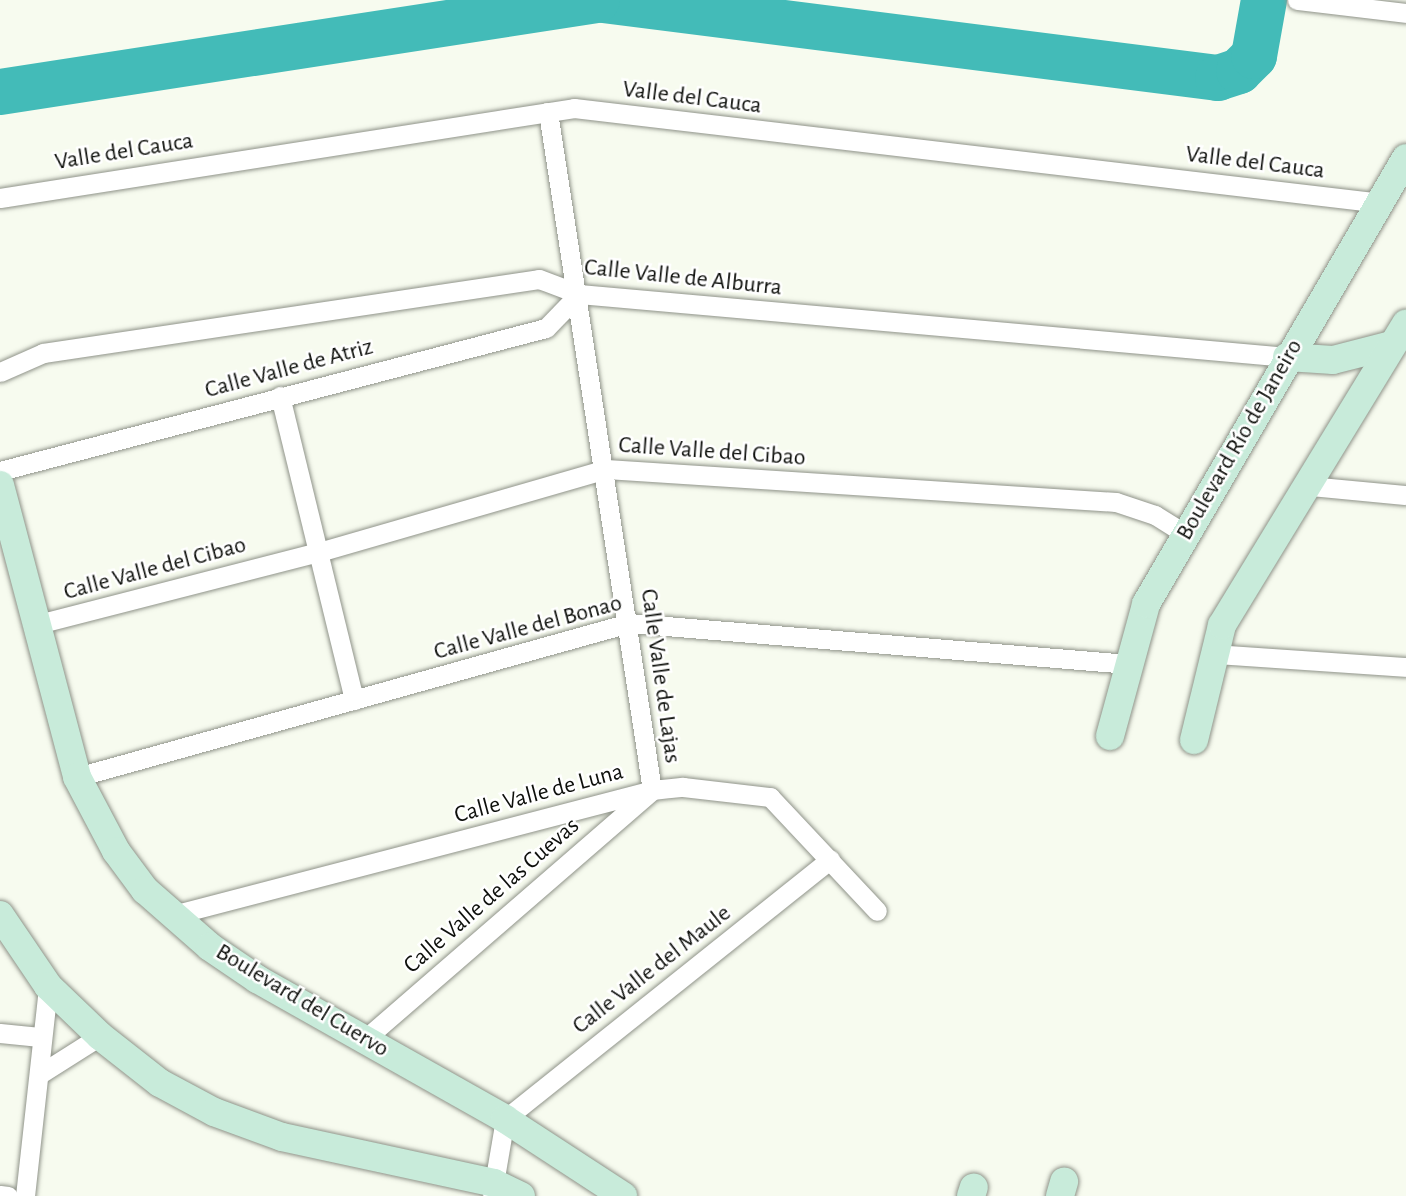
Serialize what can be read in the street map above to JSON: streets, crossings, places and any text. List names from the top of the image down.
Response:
{
  "streets": {
    "street": [
      "Valle del Cauca",
      "Calle Valle de Alburra",
      "Calle Valle de Atriz",
      "Boulevard Río de Janeiro",
      "Calle Valle del Cibao",
      "Calle Valle del Bonao",
      "Calle Valle de Lajas",
      "Calle Valle de Luna",
      "Calle Valle de las Cuevas",
      "Calle Valle del Maule",
      "Boulevard del Cuervo"
    ]
  },
  "crossings": [
    ["Valle del Cauca", "Boulevard Río de Janeiro"],
    ["Valle del Cauca", "Calle Valle de Lajas"],
    ["Calle Valle de Alburra", "Calle Valle de Atriz"],
    ["Calle Valle de Alburra", "Boulevard Río de Janeiro"],
    ["Calle Valle de Alburra", "Calle Valle de Lajas"],
    ["Calle Valle de Atriz", "Calle Valle de Lajas"],
    ["Boulevard Río de Janeiro", "Calle Valle del Cibao"],
    ["Boulevard Río de Janeiro", "Calle Valle del Bonao"],
    ["Calle Valle del Cibao", "Calle Valle de Lajas"],
    ["Calle Valle del Cibao", "Boulevard del Cuervo"],
    ["Calle Valle del Bonao", "Calle Valle de Lajas"],
    ["Calle Valle del Bonao", "Boulevard del Cuervo"],
    ["Calle Valle de Lajas", "Calle Valle de Luna"],
    ["Calle Valle de Lajas", "Calle Valle de las Cuevas"],
    ["Calle Valle de Luna", "Calle Valle de las Cuevas"],
    ["Calle Valle de Luna", "Calle Valle del Maule"],
    ["Calle Valle de Luna", "Boulevard del Cuervo"],
    ["Calle Valle de las Cuevas", "Boulevard del Cuervo"],
    ["Calle Valle del Maule", "Boulevard del Cuervo"]
  ]
}
